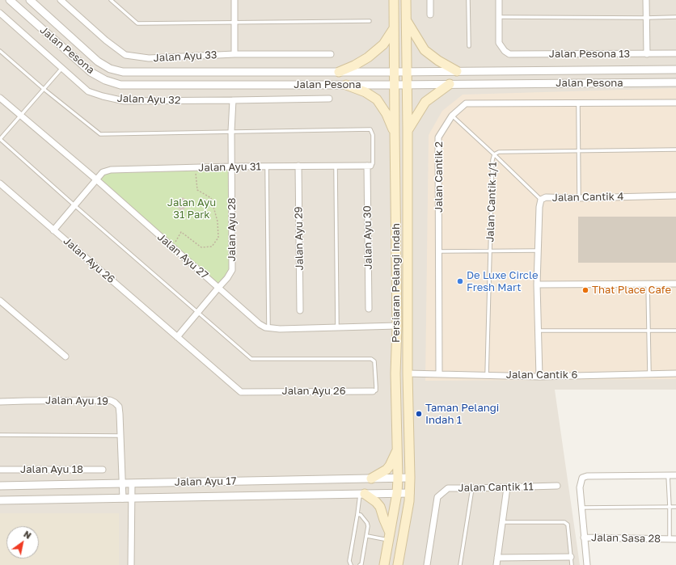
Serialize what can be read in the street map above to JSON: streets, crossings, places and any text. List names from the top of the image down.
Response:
{
  "streets": {
    "main road": ["Persiaran Pelangi Indah"],
    "street": [
      "Jalan Pesona",
      "Jalan Pesona 13",
      "Jalan Ayu 33",
      "Jalan Ayu 32",
      "Jalan Ayu 31",
      "Jalan Cantik 2",
      "Jalan Cantik 4",
      "Jalan Ayu 28",
      "Jalan Ayu 30",
      "Jalan Ayu 29",
      "Jalan Ayu 27",
      "Jalan Ayu 26",
      "Jalan Cantik 6",
      "Jalan Ayu 19",
      "Jalan Ayu 18",
      "Jalan Ayu 17",
      "Jalan Cantik 11",
      "Jalan Sasa 28"
    ],
    "lane": ["Jalan Cantik 1/1"]
  },
  "crossings": [
    ["Jalan Pesona", "Persiaran Pelangi Indah"],
    ["Jalan Ayu 32", "Jalan Ayu 28"],
    ["Jalan Ayu 31", "Jalan Ayu 28"],
    ["Jalan Ayu 31", "Jalan Ayu 30"],
    ["Jalan Ayu 31", "Jalan Ayu 29"],
    ["Jalan Ayu 31", "Jalan Ayu 27"],
    ["Jalan Ayu 31", "Jalan Ayu 26"],
    ["Jalan Cantik 2", "Jalan Cantik 6"],
    ["Jalan Cantik 4", "Jalan Cantik 6"],
    ["Jalan Cantik 1/1", "Jalan Cantik 6"],
    ["Jalan Ayu 28", "Jalan Ayu 27"],
    ["Persiaran Pelangi Indah", "Jalan Cantik 6"],
    ["Persiaran Pelangi Indah", "Jalan Ayu 17"],
    ["Jalan Ayu 19", "Jalan Ayu 17"]
  ],
  "parks": ["Jalan Ayu 31 Park"],
  "places": ["De Luxe Circle Fresh Mart", "That Place Cafe", "Taman Pelangi Indah 1"],
  "north": "top right"
}
